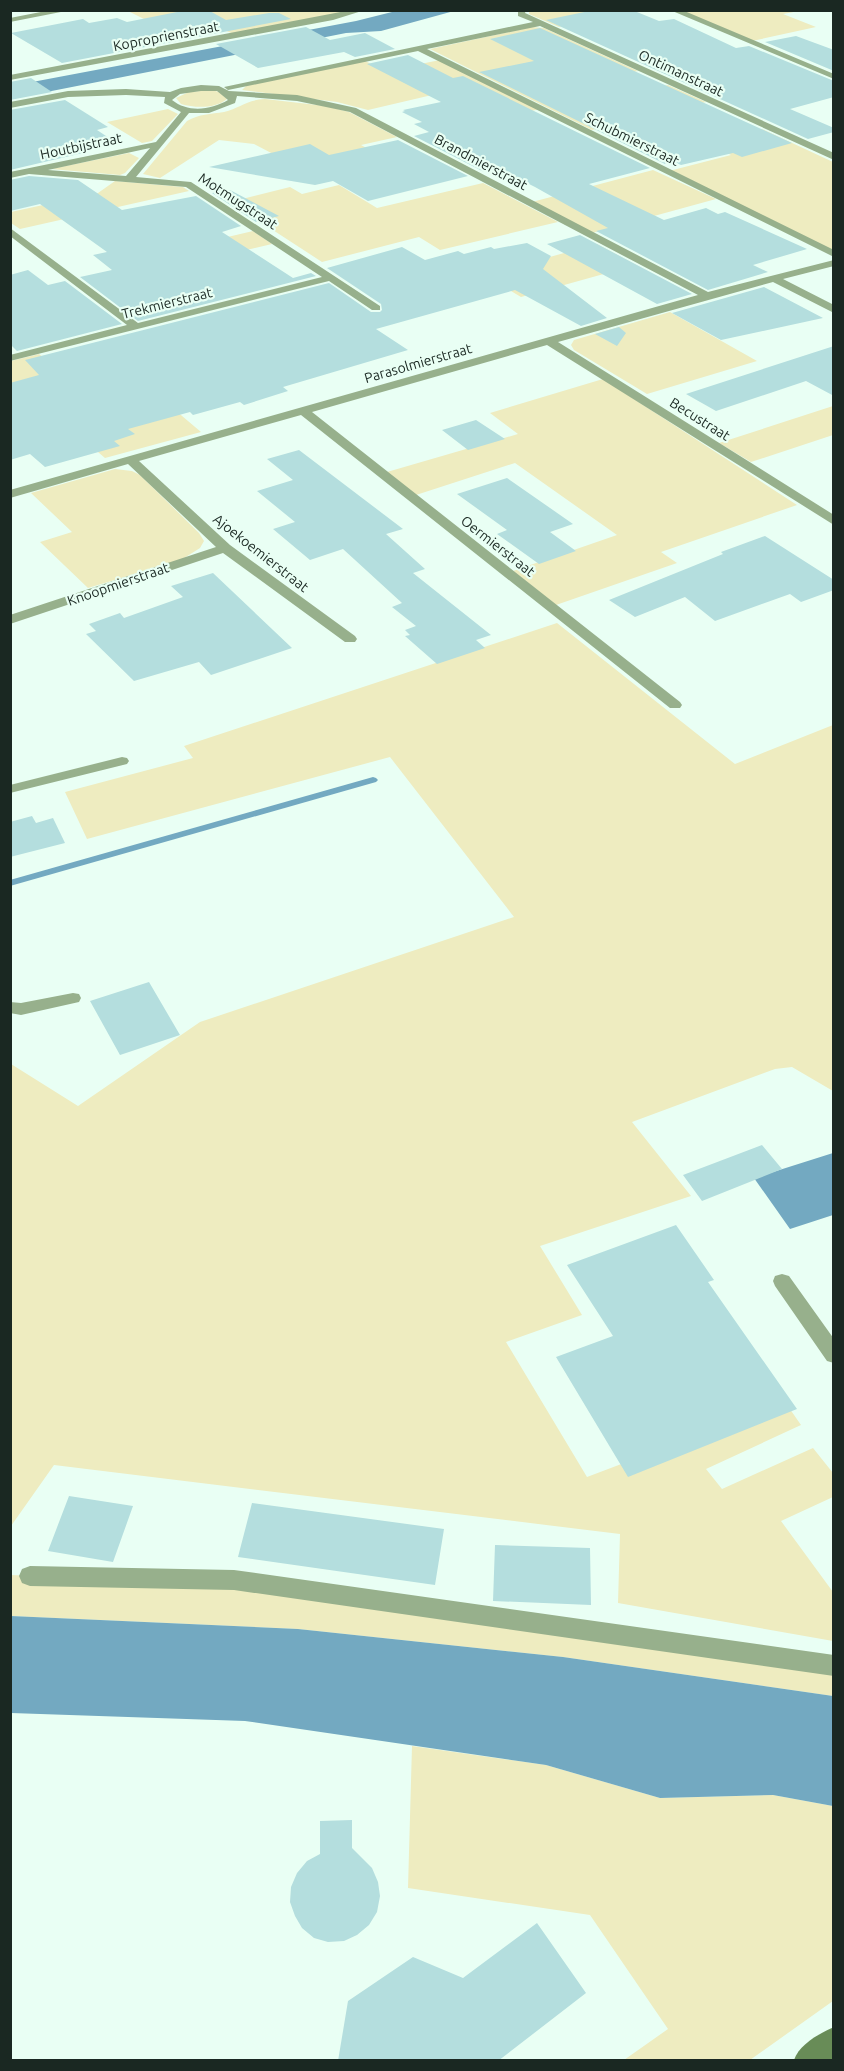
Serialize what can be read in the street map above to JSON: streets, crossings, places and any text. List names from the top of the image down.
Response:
{
  "streets": {
    "street": [
      "Koproprienstraat",
      "Ontimanstraat",
      "Schubmierstraat",
      "Houtbijstraat",
      "Brandmierstraat",
      "Motmugstraat",
      "Trekmierstraat",
      "Parasolmierstraat",
      "Becustraat",
      "Oermierstraat",
      "Ajoekoemierstraat",
      "Knoopmierstraat"
    ]
  },
  "crossings": [
    ["Houtbijstraat", "Motmugstraat"],
    ["Brandmierstraat", "Parasolmierstraat"],
    ["Motmugstraat", "Trekmierstraat"],
    ["Parasolmierstraat", "Becustraat"],
    ["Parasolmierstraat", "Oermierstraat"],
    ["Parasolmierstraat", "Ajoekoemierstraat"],
    ["Ajoekoemierstraat", "Knoopmierstraat"]
  ]
}
